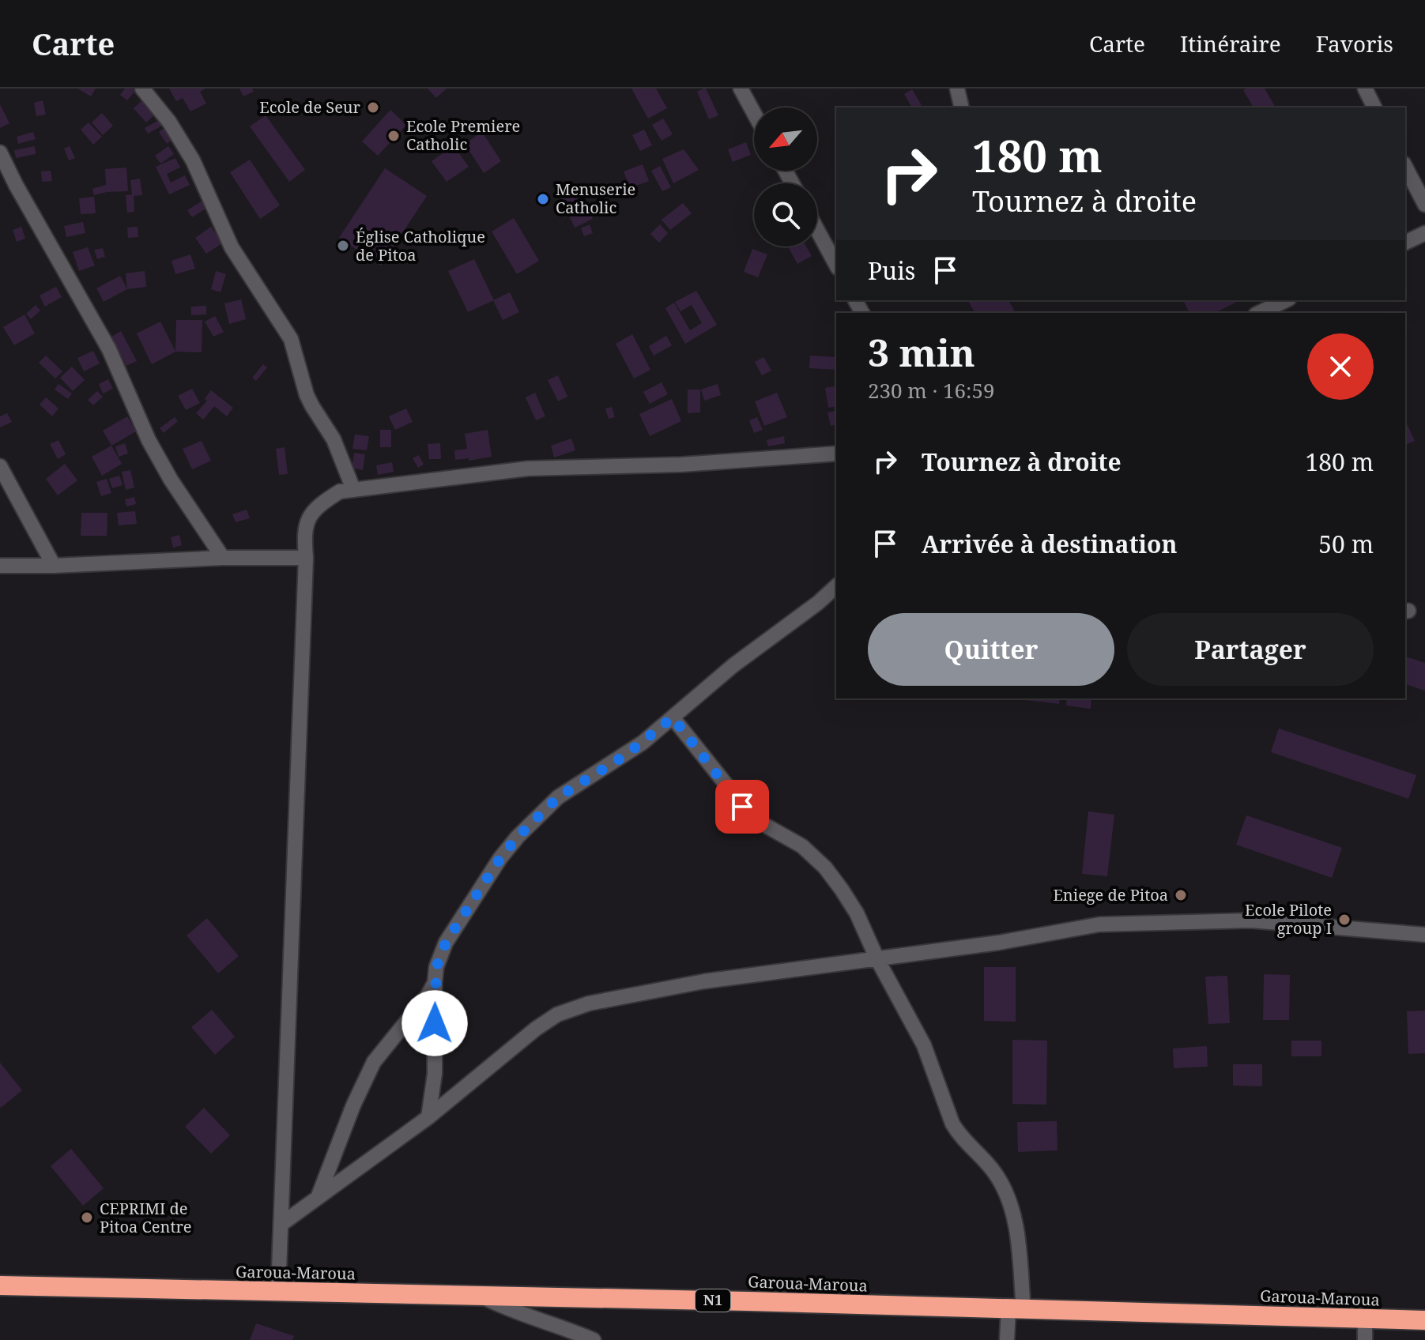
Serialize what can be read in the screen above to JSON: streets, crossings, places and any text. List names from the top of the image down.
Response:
{
  "streets": {
    "highway": ["Garoua-Maroua", "N1"]
  },
  "places": [
    "Ecole de Seur",
    "Ecole Premiere Catholic",
    "Menuserie Catholic",
    "Église Catholique de Pitoa",
    "Eniege de Pitoa",
    "Ecole Pilote group I",
    "CEPRIMI de Pitoa Centre"
  ],
  "north": "bottom left",
  "page": {
    "header": "Carte",
    "nav": ["Carte", "Itinéraire", "Favoris"],
    "turn": ["180 m", "Tournez à droite"],
    "then": "Puis",
    "heading": ["3 min", "230 m · 16:59"],
    "list": [
      {
        "name": "Tournez à droite",
        "value": "180 m"
      },
      {
        "name": "Arrivée à destination",
        "value": "50 m"
      }
    ],
    "buttons": ["Quitter", "Partager"]
  }
}
